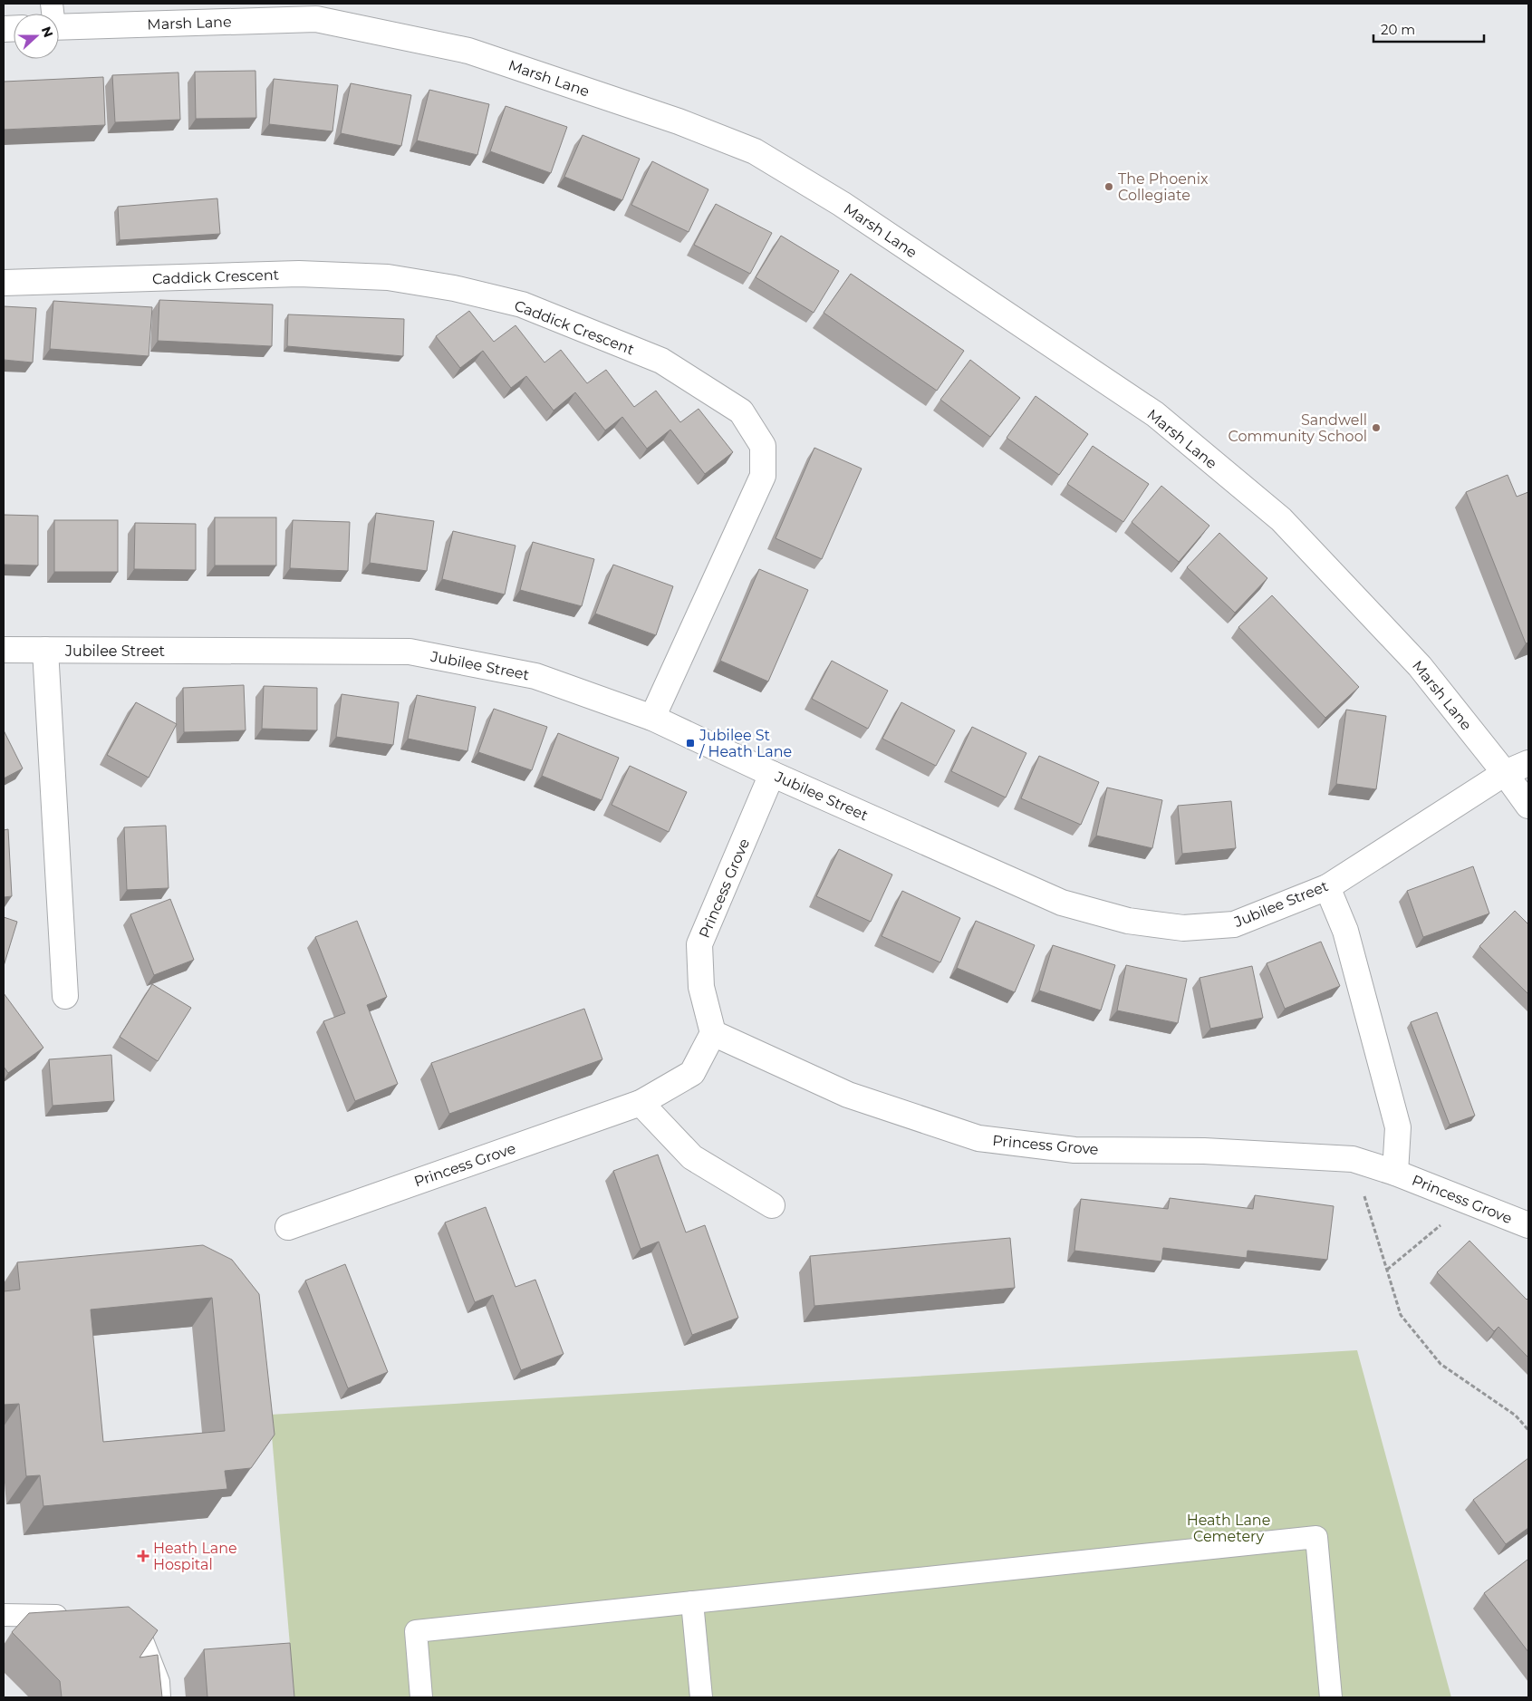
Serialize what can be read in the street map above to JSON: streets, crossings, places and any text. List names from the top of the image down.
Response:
{
  "streets": {
    "street": [
      "Marsh Lane",
      "Caddick Crescent",
      "Jubilee Street",
      "Princess Grove"
    ]
  },
  "crossings": [
    ["Marsh Lane", "Jubilee Street"],
    ["Caddick Crescent", "Jubilee Street"],
    ["Jubilee Street", "Princess Grove"]
  ],
  "parks": ["Heath Lane Cemetery"],
  "places": {
    "other": ["The Phoenix Collegiate", "Sandwell Community School"],
    "transit": ["Jubilee St / Heath Lane"],
    "health": ["Heath Lane Hospital"]
  },
  "scale_bar": "20 m",
  "north": "right"
}
